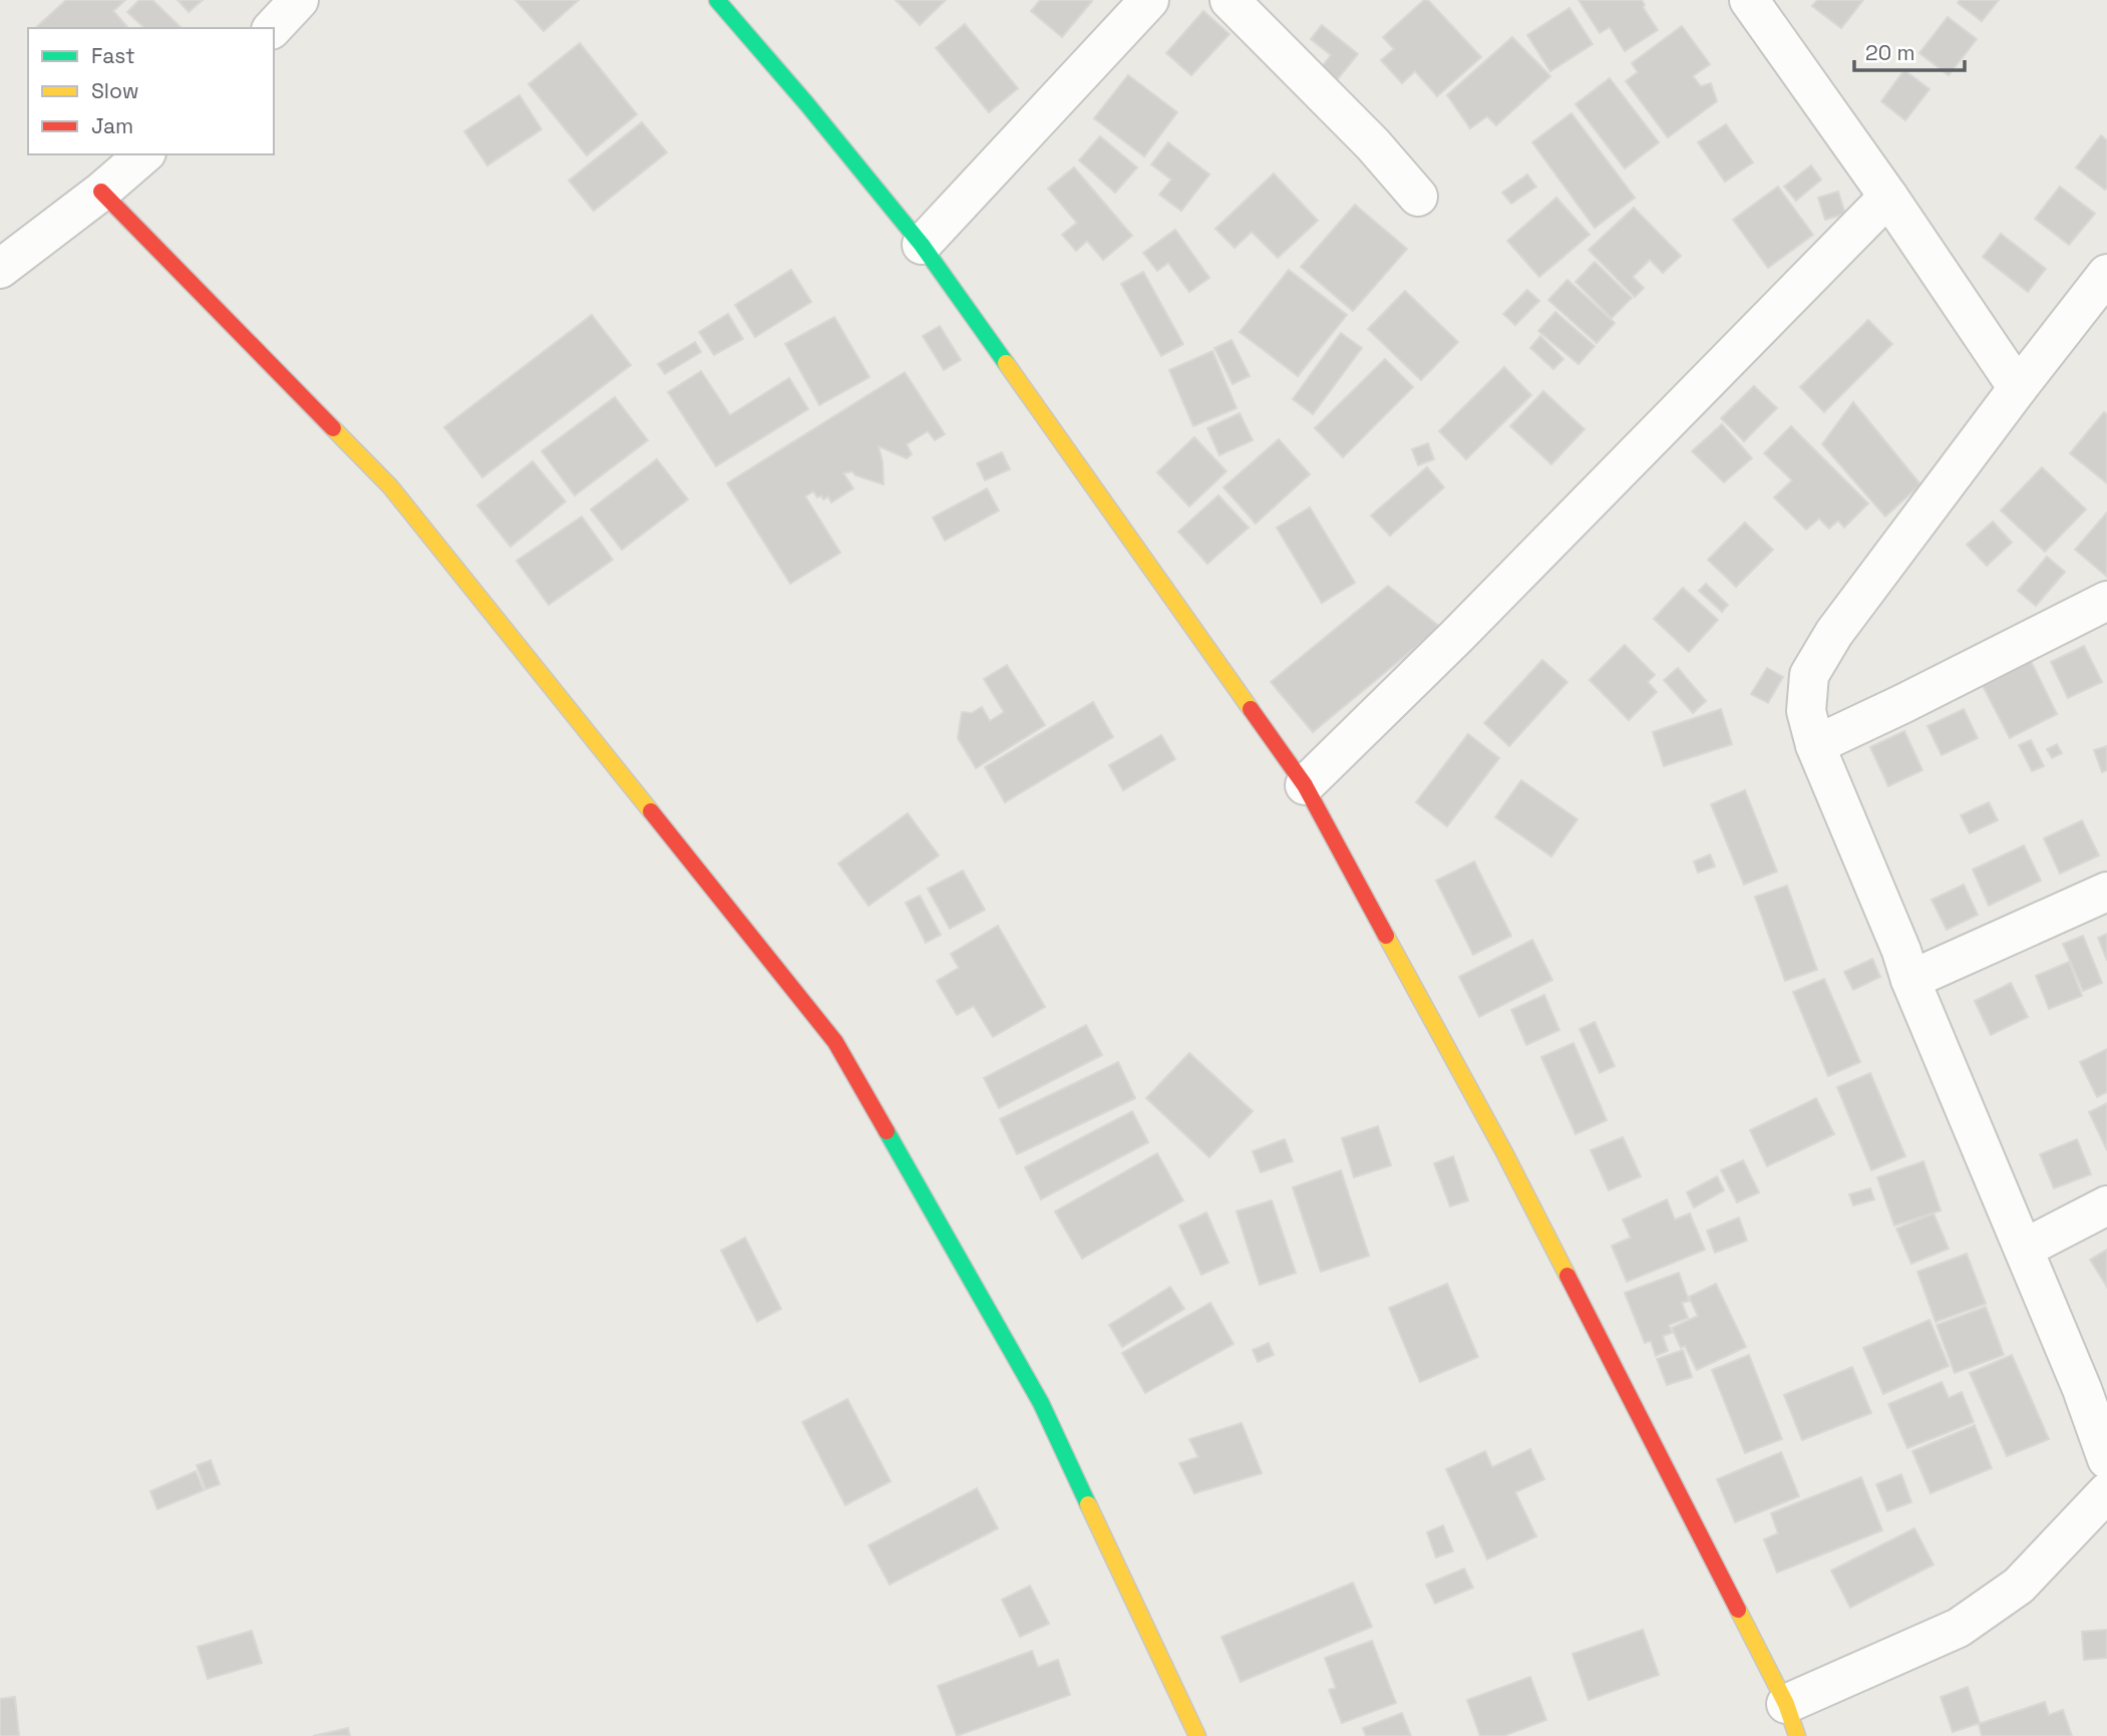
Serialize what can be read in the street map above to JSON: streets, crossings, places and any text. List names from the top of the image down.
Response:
{
  "legend": ["Fast", "Slow", "Jam"],
  "scale_bar": "20 m"
}
